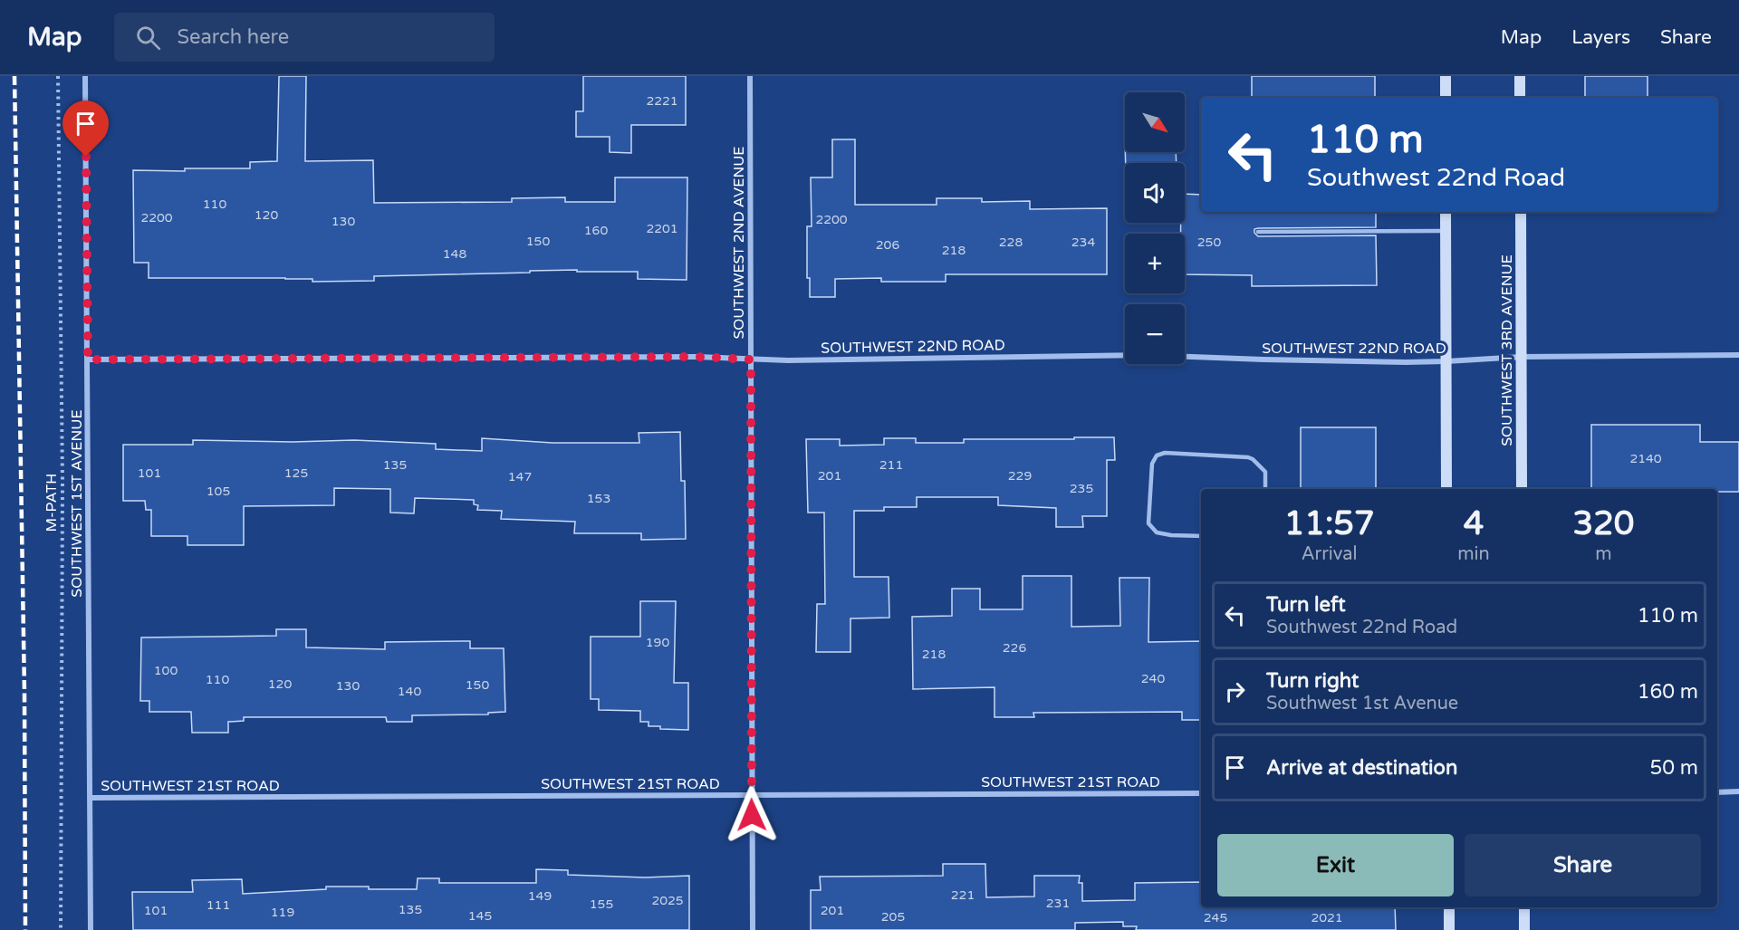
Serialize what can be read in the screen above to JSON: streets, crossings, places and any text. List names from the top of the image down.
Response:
{
  "streets": {
    "main road": ["SOUTHWEST 3RD AVENUE"],
    "street": [
      "SOUTHWEST 2ND AVENUE",
      "SOUTHWEST 22ND ROAD",
      "SOUTHWEST 1ST AVENUE",
      "SOUTHWEST 21ST ROAD"
    ],
    "path": ["M-PATH"]
  },
  "crossings": [
    ["SOUTHWEST 2ND AVENUE", "SOUTHWEST 22ND ROAD"],
    ["SOUTHWEST 2ND AVENUE", "SOUTHWEST 21ST ROAD"],
    ["SOUTHWEST 22ND ROAD", "SOUTHWEST 3RD AVENUE"],
    ["SOUTHWEST 22ND ROAD", "SOUTHWEST 1ST AVENUE"],
    ["SOUTHWEST 1ST AVENUE", "SOUTHWEST 21ST ROAD"]
  ],
  "house_numbers": [
    "2221",
    "110",
    "120",
    "2200",
    "2200",
    "130",
    "2201",
    "160",
    "150",
    "228",
    "234",
    "250",
    "206",
    "218",
    "148",
    "2140",
    "135",
    "211",
    "101",
    "125",
    "201",
    "229",
    "147",
    "235",
    "105",
    "153",
    "190",
    "226",
    "218",
    "100",
    "240",
    "110",
    "120",
    "150",
    "130",
    "140",
    "221",
    "149",
    "2025",
    "231",
    "155",
    "111",
    "135",
    "101",
    "201",
    "119",
    "145",
    "205",
    "245",
    "2021"
  ],
  "north": "bottom right",
  "page": {
    "header": "Map",
    "search": "Search here",
    "nav": ["Map", "Layers", "Share"],
    "map_buttons": ["+", "−"],
    "turn": ["110 m", "Southwest 22nd Road"],
    "eta": [
      "11:57",
      "Arrival",
      "4",
      "min",
      "320",
      "m"
    ],
    "list": [
      {
        "name": "Turn left",
        "note": "Southwest 22nd Road",
        "value": "110 m"
      },
      {
        "name": "Turn right",
        "note": "Southwest 1st Avenue",
        "value": "160 m"
      },
      {
        "name": "Arrive at destination",
        "value": "50 m"
      }
    ],
    "buttons": ["Exit", "Share"]
  }
}
